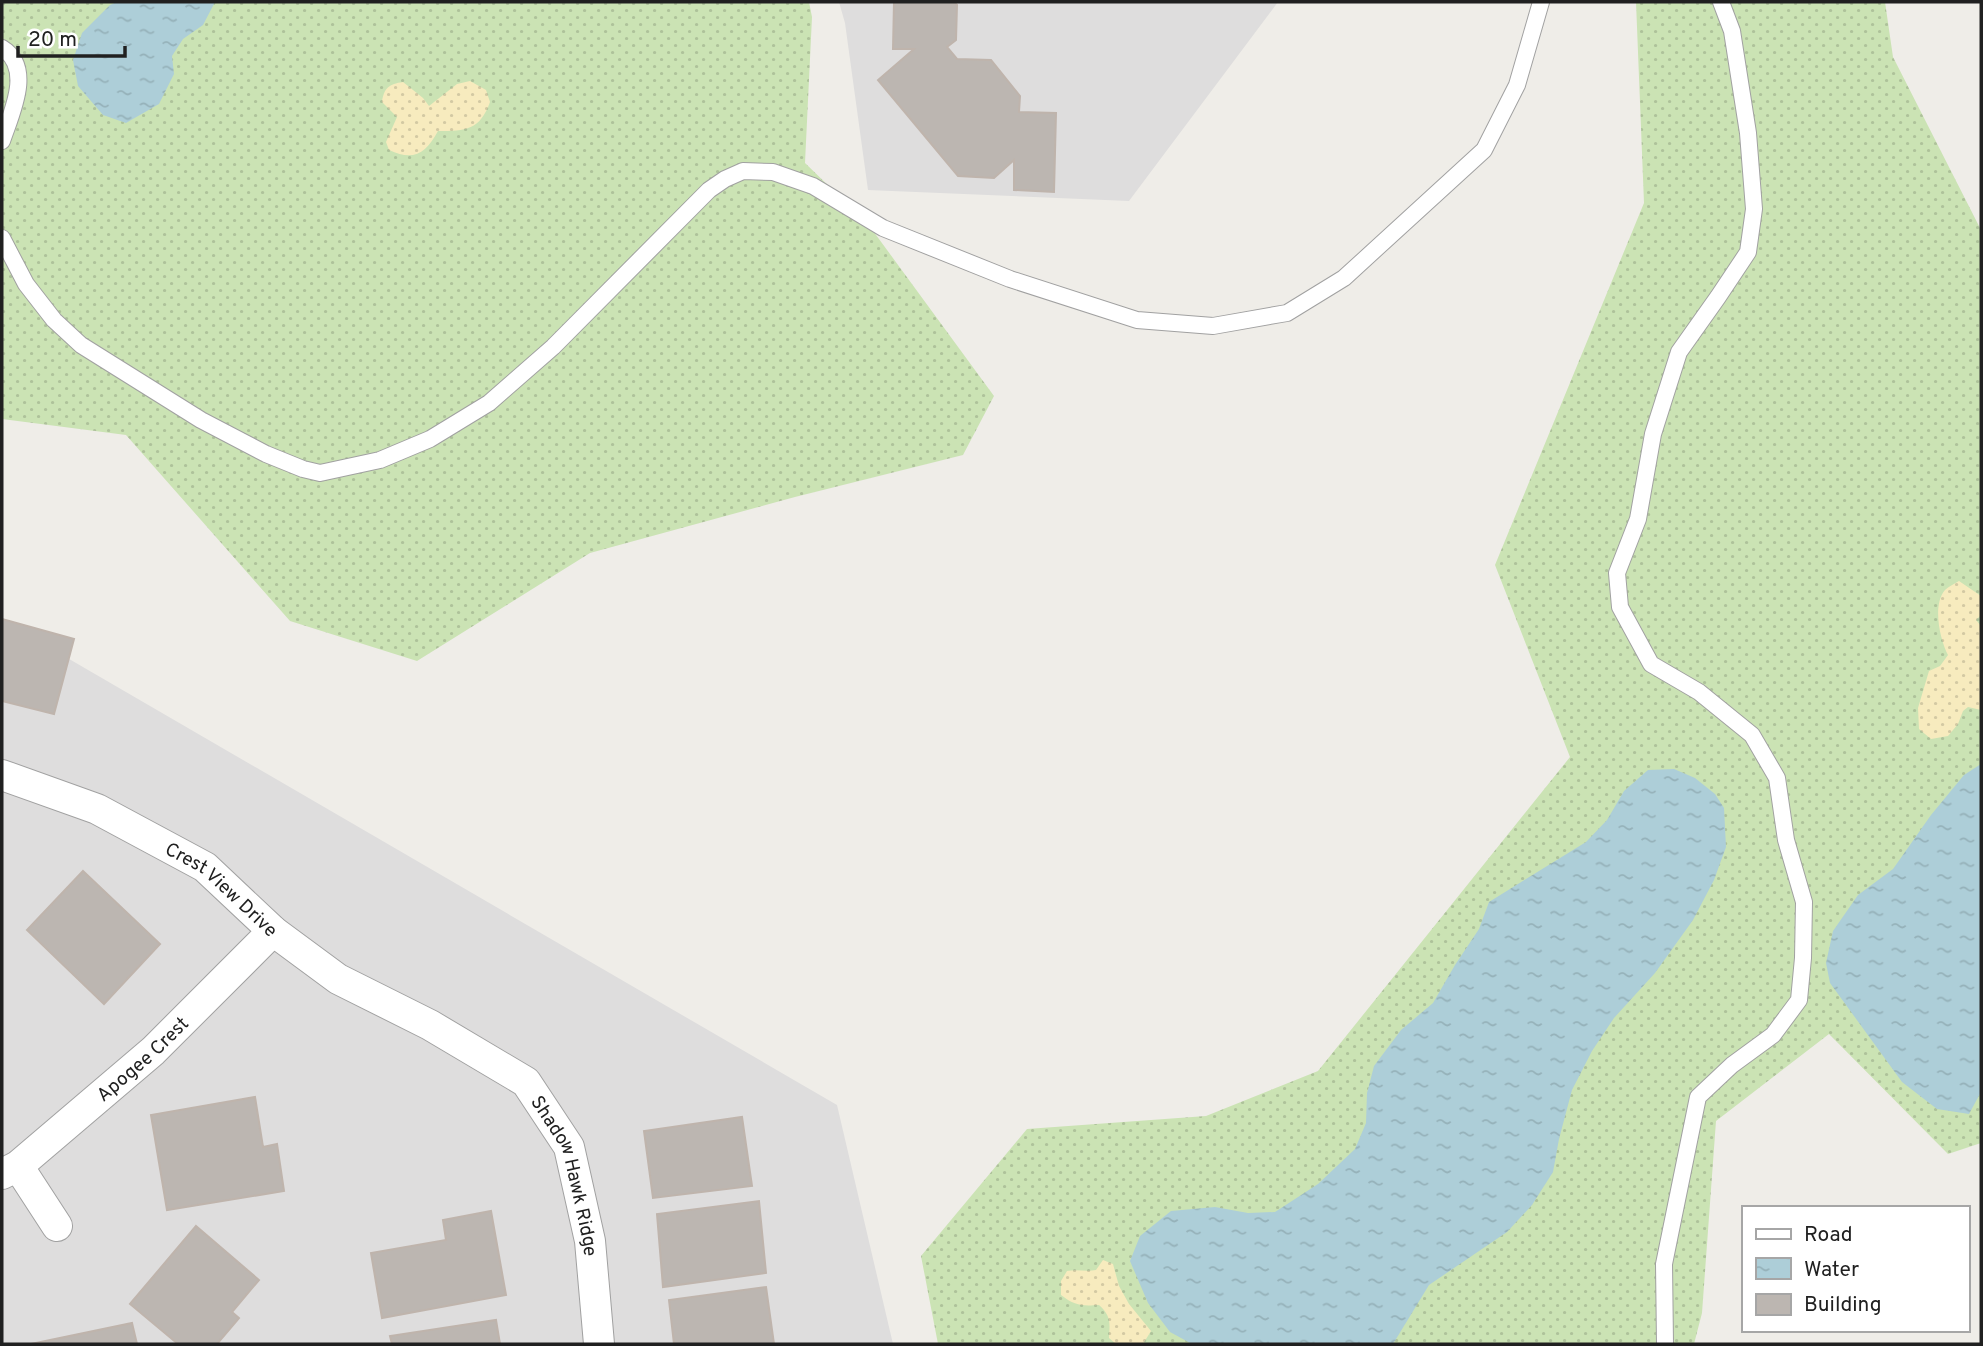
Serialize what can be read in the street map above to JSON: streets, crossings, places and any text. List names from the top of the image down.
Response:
{
  "streets": {
    "street": ["Crest View Drive", "Apogee Crest", "Shadow Hawk Ridge"]
  },
  "crossings": [
    ["Crest View Drive", "Apogee Crest"],
    ["Crest View Drive", "Shadow Hawk Ridge"]
  ],
  "legend": ["Road", "Water", "Building"],
  "scale_bar": "20 m"
}
